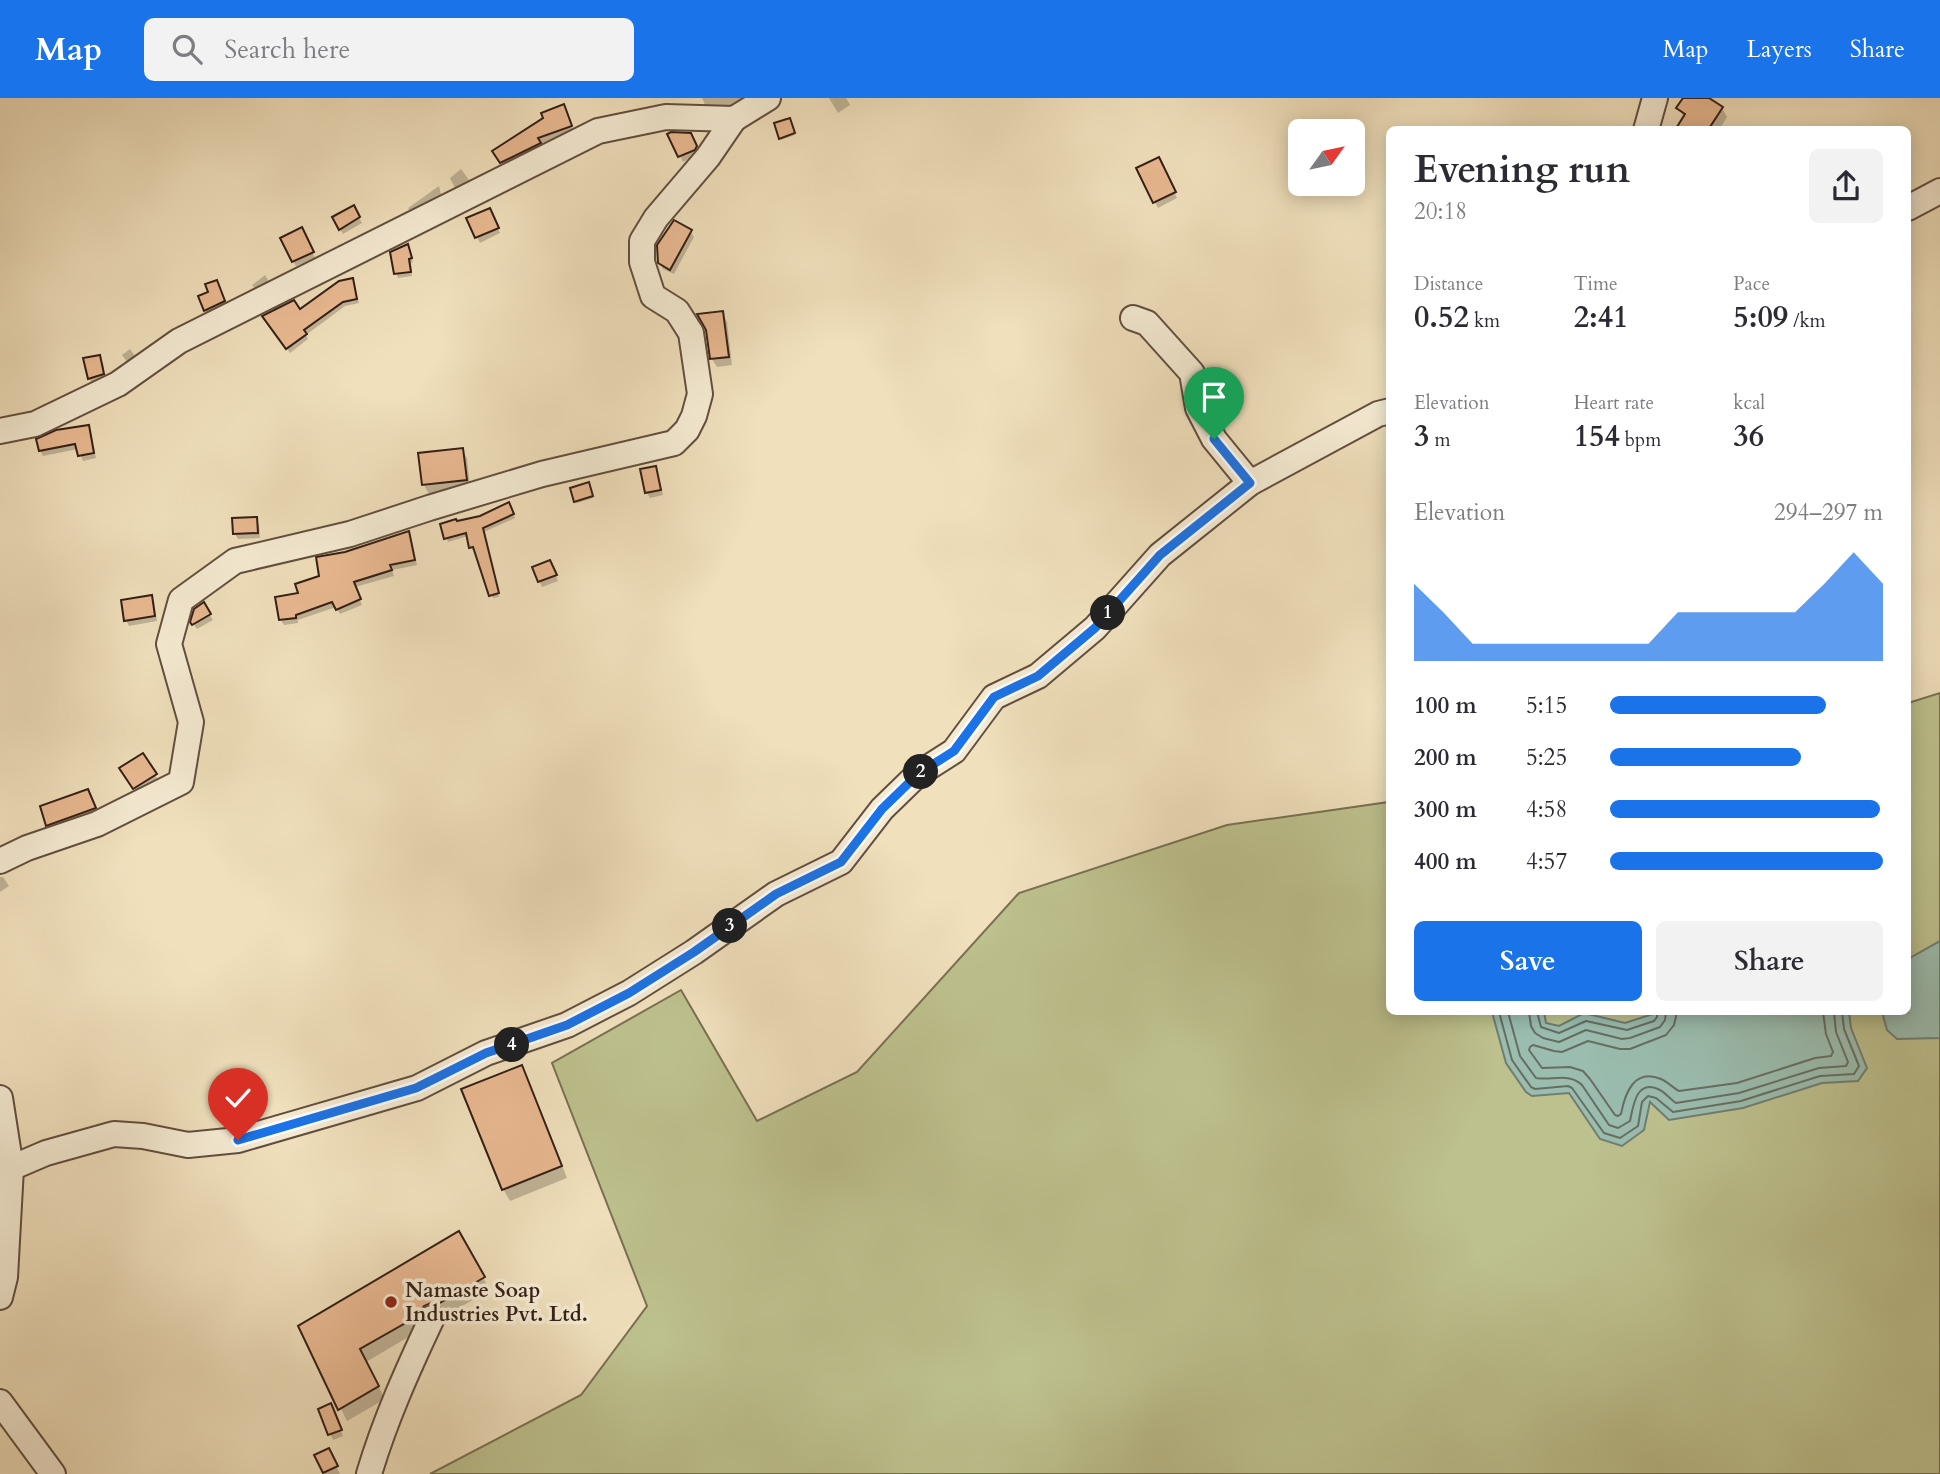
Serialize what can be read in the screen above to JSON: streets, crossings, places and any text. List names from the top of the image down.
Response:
{
  "places": ["Namaste Soap Industries Pvt. Ltd."],
  "north": "top right",
  "page": {
    "header": "Map",
    "search": "Search here",
    "nav": ["Map", "Layers", "Share"],
    "heading": ["Evening run", "20:18"],
    "stats": [
      ["Distance", "0.52 km"],
      ["Time", "2:41"],
      ["Pace", "5:09 /km"],
      ["Elevation", "3 m"],
      ["Heart rate", "154 bpm"],
      ["kcal", "36"]
    ],
    "chart": ["Elevation", "294–297 m"],
    "pins": [
      "1",
      "2",
      "3",
      "4"
    ],
    "list": [
      {
        "name": "100 m",
        "note": "5:15"
      },
      {
        "name": "200 m",
        "note": "5:25"
      },
      {
        "name": "300 m",
        "note": "4:58"
      },
      {
        "name": "400 m",
        "note": "4:57"
      }
    ],
    "buttons": ["Save", "Share"]
  }
}
